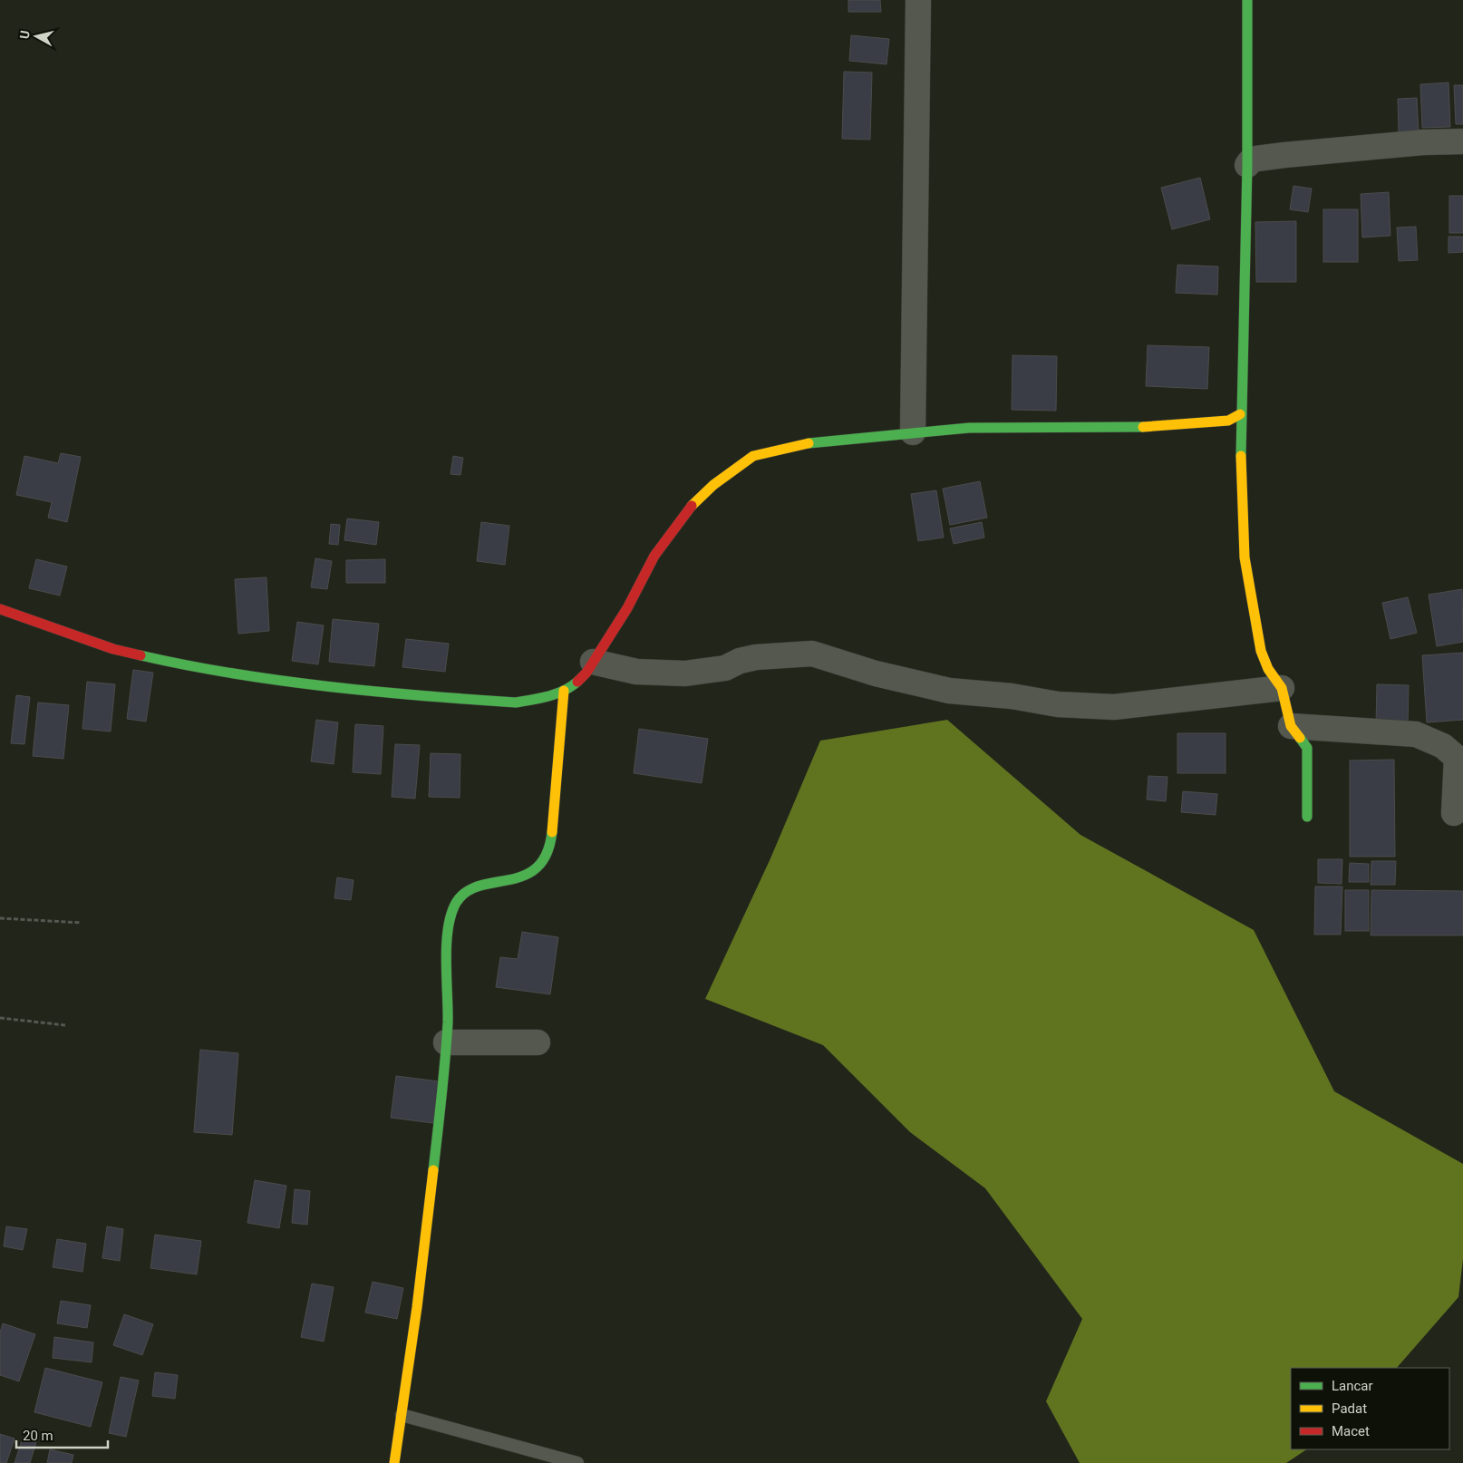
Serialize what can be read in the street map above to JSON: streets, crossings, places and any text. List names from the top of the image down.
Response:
{
  "legend": ["Lancar", "Padat", "Macet"],
  "scale_bar": "20 m",
  "north": "left"
}
